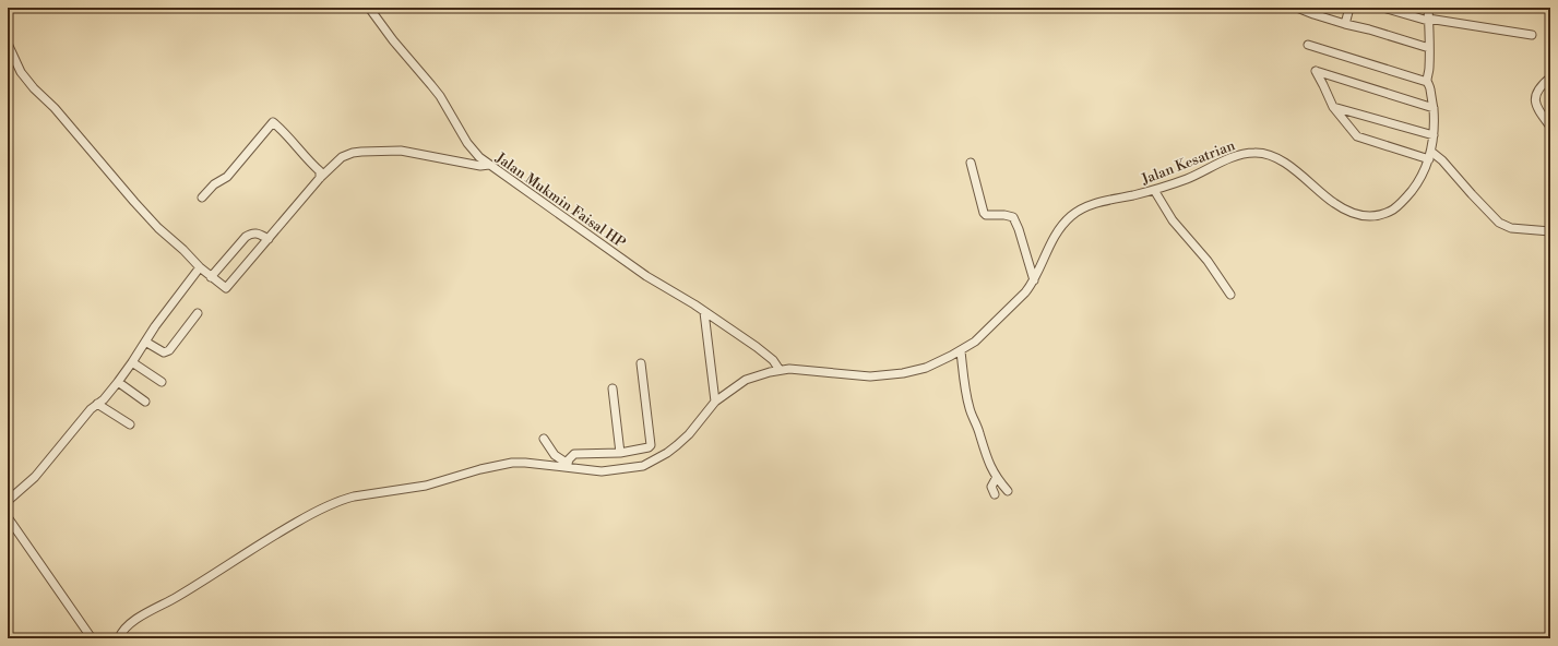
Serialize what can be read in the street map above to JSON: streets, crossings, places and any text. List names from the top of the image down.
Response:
{
  "streets": {
    "street": ["Jalan Kesatrian", "Jalan Mukmin Faisal HP"]
  },
  "crossings": [
    ["Jalan Kesatrian", "Jalan Mukmin Faisal HP"]
  ]
}
